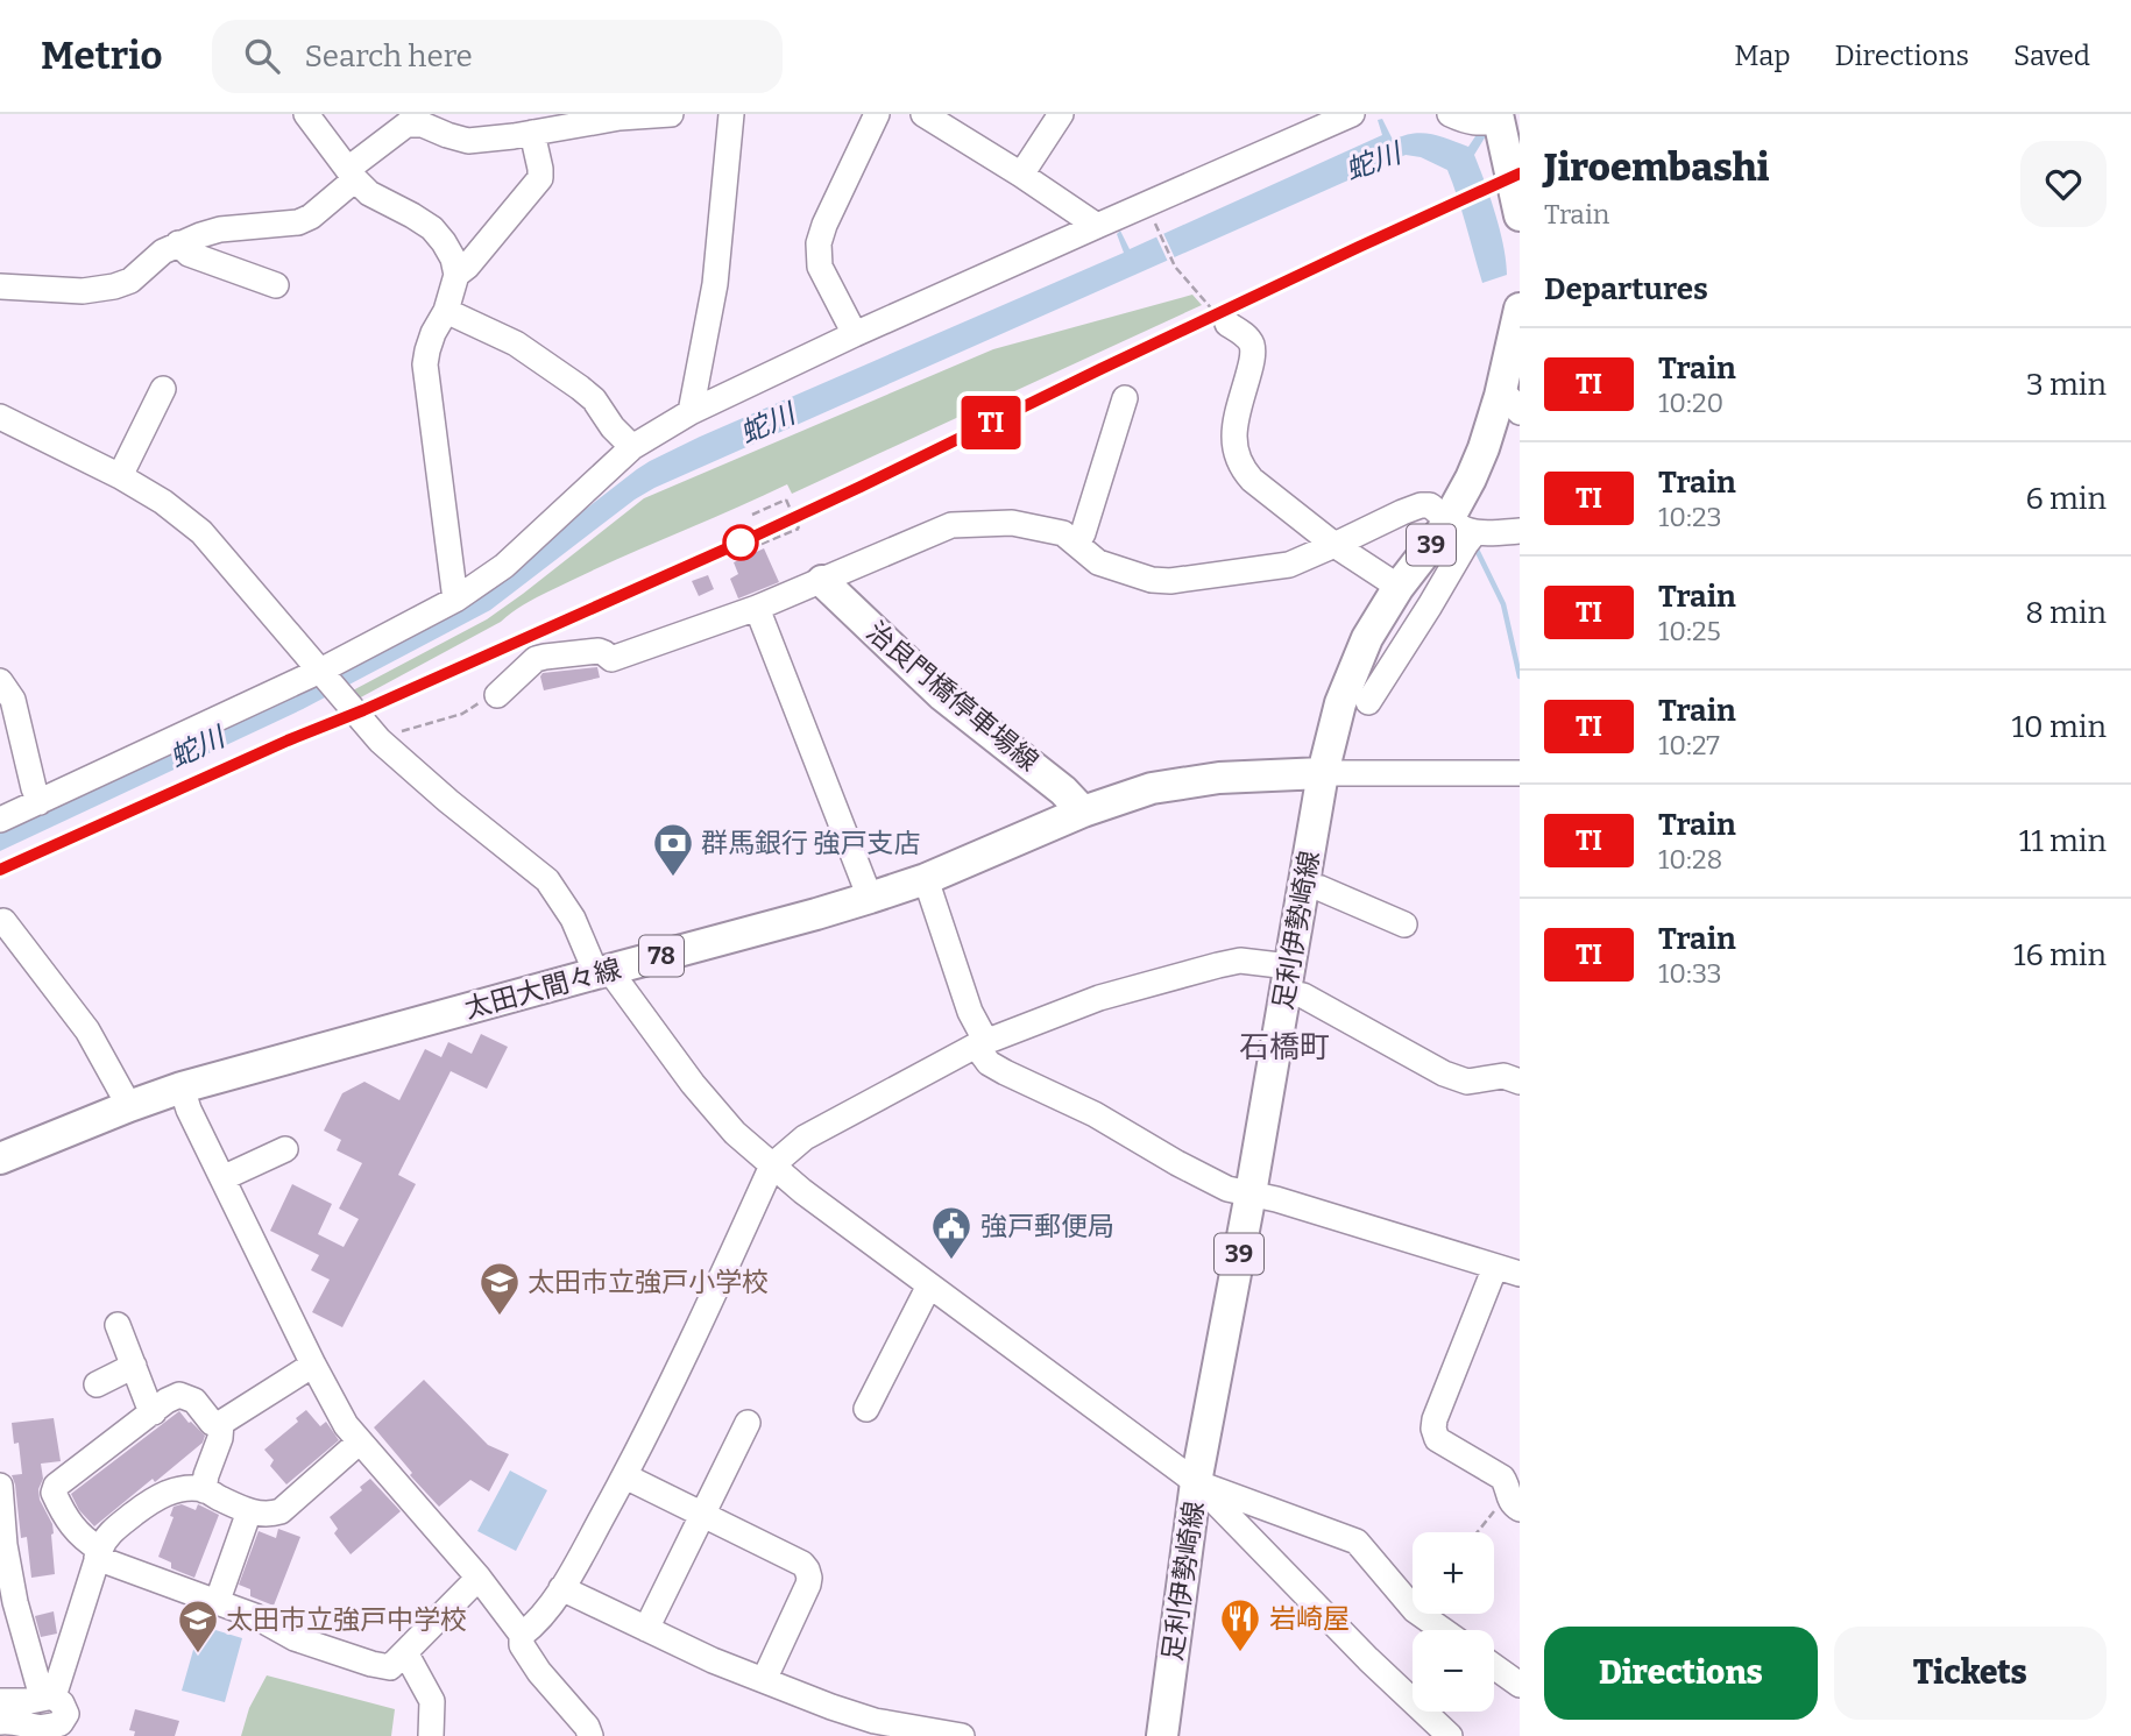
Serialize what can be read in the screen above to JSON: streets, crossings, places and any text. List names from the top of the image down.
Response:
{
  "streets": {
    "main road": [
      "39",
      "治良門橋停車場線",
      "足利伊勢崎線",
      "78",
      "太田大間々線"
    ]
  },
  "crossings": [
    ["治良門橋停車場線", "太田大間々線"],
    ["足利伊勢崎線", "太田大間々線"]
  ],
  "districts": ["石橋町"],
  "water": ["蛇川"],
  "places": {
    "bank": ["群馬銀行 強戸支店"],
    "public building": ["強戸郵便局"],
    "school or university": ["太田市立強戸小学校", "太田市立強戸中学校"],
    "restaurant": ["岩崎屋"]
  },
  "page": {
    "header": "Metrio",
    "search": "Search here",
    "nav": ["Map", "Directions", "Saved"],
    "on_map": "TI",
    "heading": [
      ["Jiroembashi", "Train"],
      "Departures"
    ],
    "list": [
      {
        "mark": "TI",
        "name": "Train",
        "note": "10:20",
        "value": "3 min"
      },
      {
        "mark": "TI",
        "name": "Train",
        "note": "10:23",
        "value": "6 min"
      },
      {
        "mark": "TI",
        "name": "Train",
        "note": "10:25",
        "value": "8 min"
      },
      {
        "mark": "TI",
        "name": "Train",
        "note": "10:27",
        "value": "10 min"
      },
      {
        "mark": "TI",
        "name": "Train",
        "note": "10:28",
        "value": "11 min"
      },
      {
        "mark": "TI",
        "name": "Train",
        "note": "10:33",
        "value": "16 min"
      }
    ],
    "map_buttons": ["+", "−"],
    "buttons": ["Directions", "Tickets"]
  }
}
